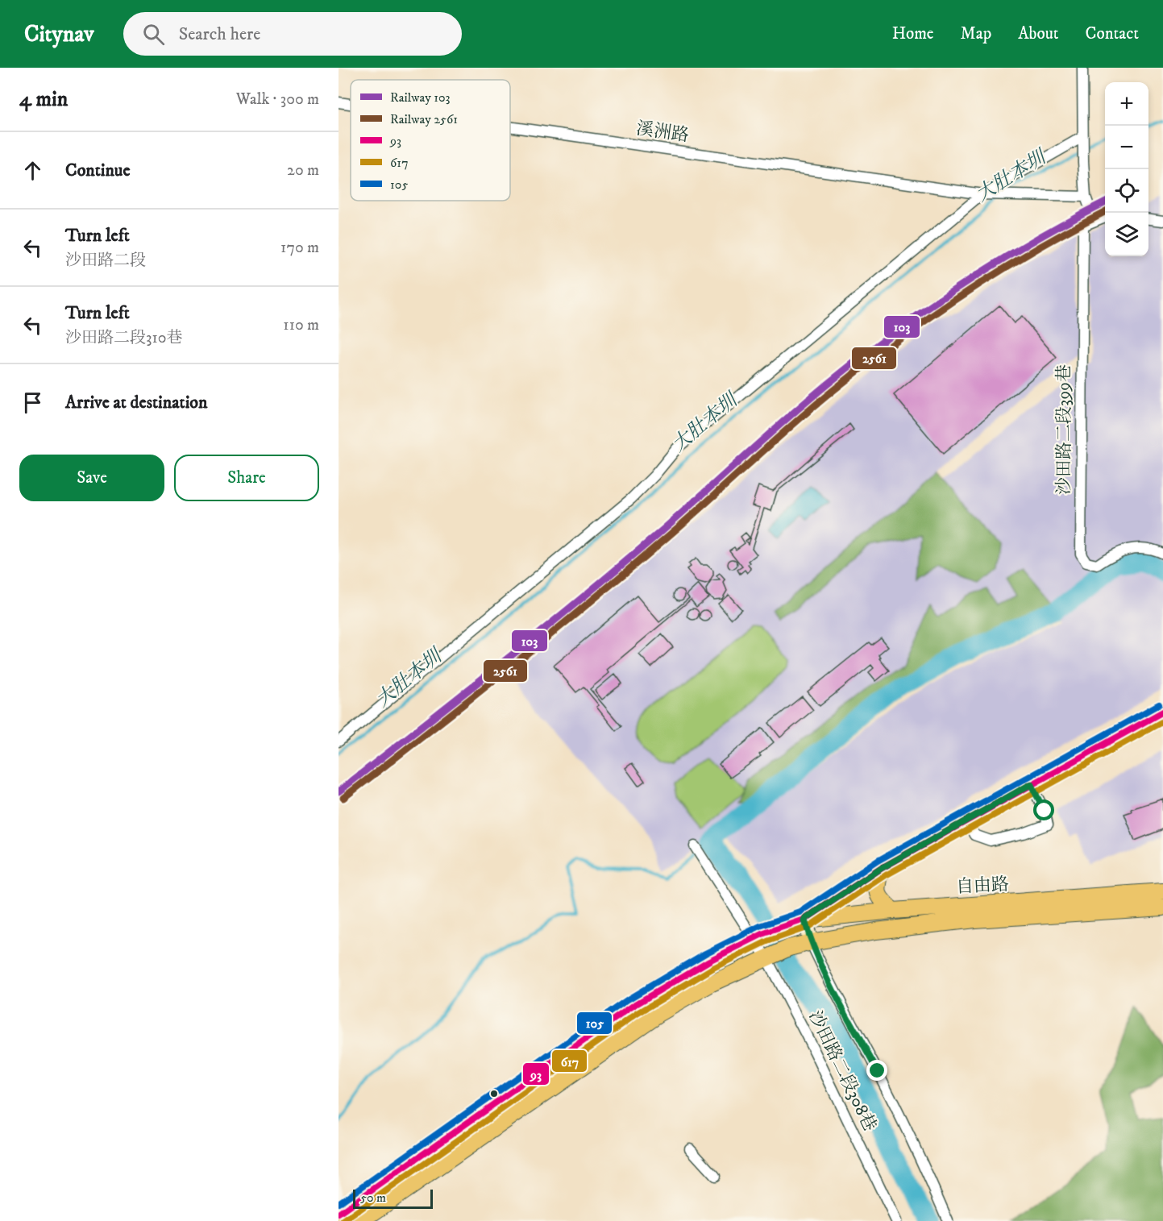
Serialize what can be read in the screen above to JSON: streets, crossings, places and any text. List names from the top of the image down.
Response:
{
  "streets": {
    "main road": ["自由路"],
    "street": ["溪洲路", "沙田路二段399巷", "沙田路二段308巷"]
  },
  "crossings": [
    ["自由路", "沙田路二段308巷"]
  ],
  "water": ["大肚本圳"],
  "lines": [
    "rail line 103",
    "rail line 2561",
    "transit line 105",
    "transit line 93",
    "transit line 617"
  ],
  "legend": [
    "Railway 103",
    "Railway 2561",
    "93",
    "617",
    "105"
  ],
  "scale_bar": "50 m",
  "page": {
    "header": "Citynav",
    "search": "Search here",
    "nav": [
      "Home",
      "Map",
      "About",
      "Contact"
    ],
    "heading": ["4 min", "Walk · 300 m"],
    "map_buttons": ["+", "−"],
    "list": [
      ["Continue", "20 m"],
      ["Turn left", "沙田路二段", "170 m"],
      ["Turn left", "沙田路二段310巷", "110 m"],
      "Arrive at destination"
    ],
    "buttons": ["Save", "Share"],
    "scale": "50 m"
  }
}
